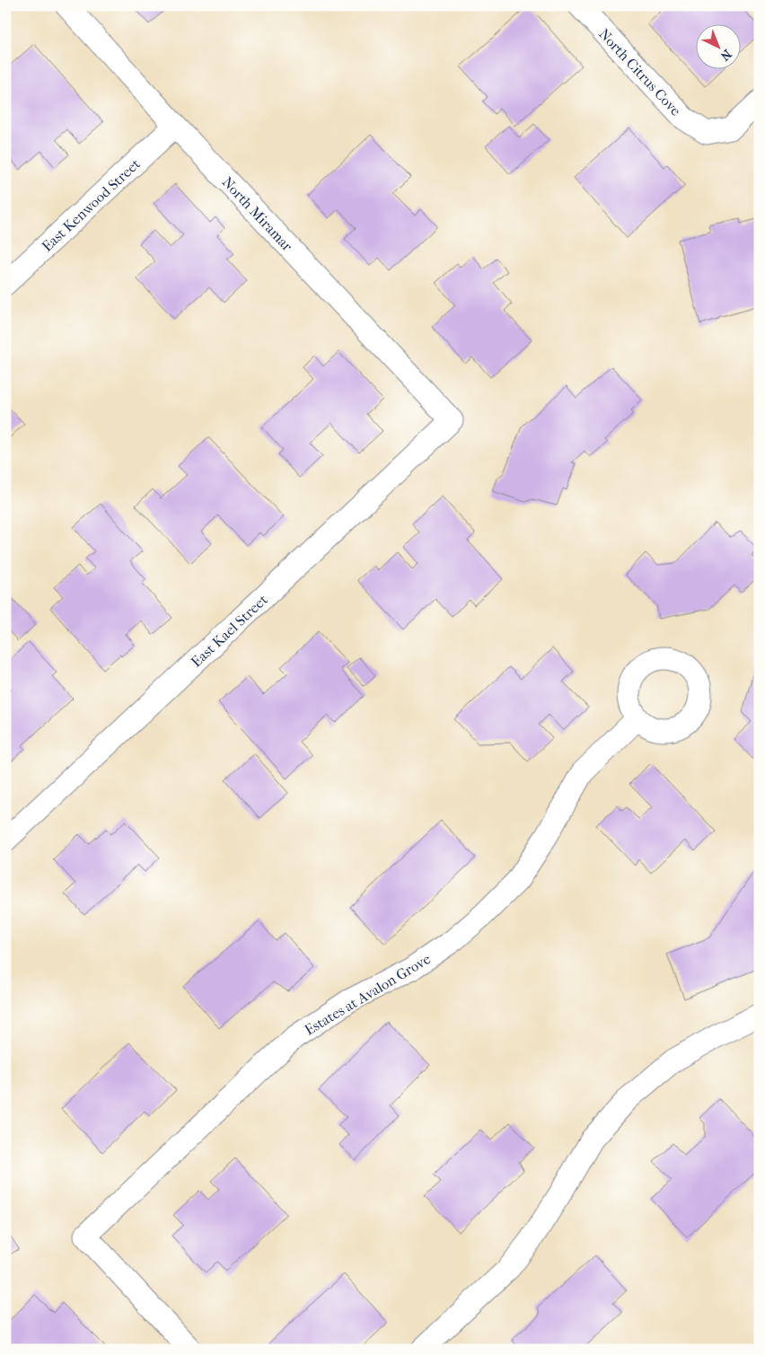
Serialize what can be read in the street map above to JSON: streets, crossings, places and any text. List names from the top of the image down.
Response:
{
  "streets": {
    "street": [
      "North Citrus Cove",
      "East Kenwood Street",
      "North Miramar",
      "East Kael Street",
      "Estates at Avalon Grove"
    ]
  },
  "crossings": [
    ["East Kenwood Street", "North Miramar"],
    ["North Miramar", "East Kael Street"]
  ],
  "north": "bottom right"
}
